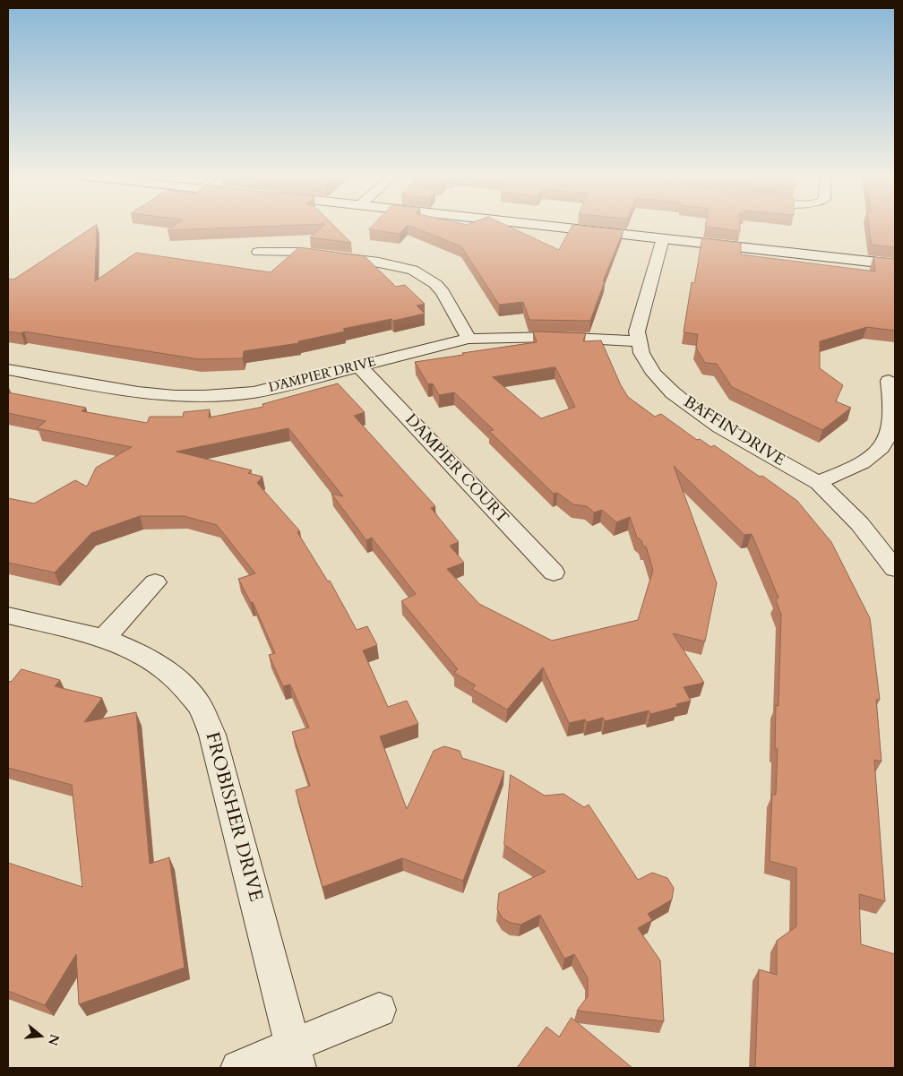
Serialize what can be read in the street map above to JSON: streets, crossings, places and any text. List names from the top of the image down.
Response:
{
  "streets": {
    "street": [
      "DAMPIER DRIVE",
      "BAFFIN DRIVE",
      "DAMPIER COURT",
      "FROBISHER DRIVE"
    ]
  },
  "crossings": [
    ["DAMPIER DRIVE", "BAFFIN DRIVE"],
    ["DAMPIER DRIVE", "DAMPIER COURT"]
  ],
  "north": "right"
}
